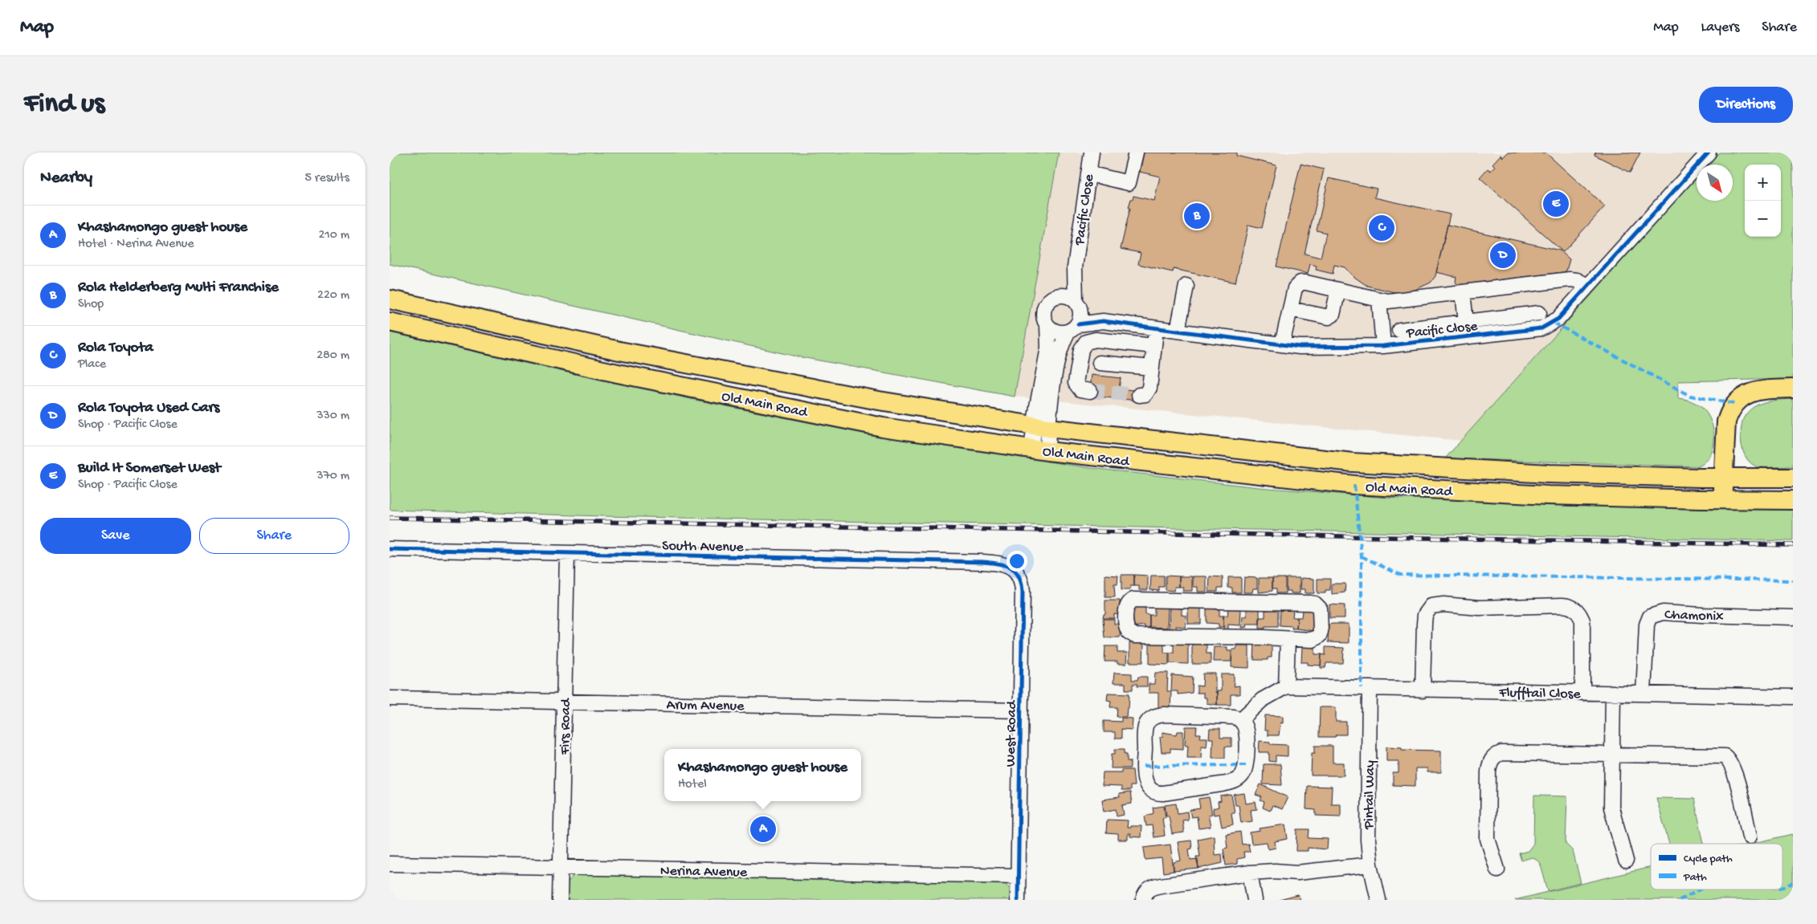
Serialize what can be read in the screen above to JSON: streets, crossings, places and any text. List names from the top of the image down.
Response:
{
  "streets": {
    "main road": ["Old Main Road"],
    "street": [
      "Pacific Close",
      "South Avenue",
      "Chamonix",
      "Flufftail Close",
      "Arum Avenue",
      "Firs Road",
      "West Road",
      "Pintail Way",
      "Nerina Avenue"
    ]
  },
  "crossings": [
    ["South Avenue", "Firs Road"],
    ["South Avenue", "West Road"],
    ["Chamonix", "Flufftail Close"],
    ["Flufftail Close", "Pintail Way"],
    ["Arum Avenue", "Firs Road"],
    ["Arum Avenue", "West Road"],
    ["Firs Road", "Nerina Avenue"],
    ["West Road", "Nerina Avenue"]
  ],
  "legend": ["Cycle path", "Path"],
  "north": "bottom right",
  "page": {
    "header": "Map",
    "nav": ["Map", "Layers", "Share"],
    "buttons": [
      "Directions",
      ["Save", "Share"]
    ],
    "title": "Find us",
    "heading": ["Nearby", "5 results"],
    "map_buttons": ["+", "−"],
    "pins": [
      "E",
      "B",
      "C",
      "D",
      "A"
    ],
    "list": [
      {
        "mark": "A",
        "name": "Khashamongo guest house",
        "note": "Hotel · Nerina Avenue",
        "value": "210 m"
      },
      {
        "mark": "B",
        "name": "Rola Helderberg Multi Franchise",
        "note": "Shop",
        "value": "220 m"
      },
      {
        "mark": "C",
        "name": "Rola Toyota",
        "note": "Place",
        "value": "280 m"
      },
      {
        "mark": "D",
        "name": "Rola Toyota Used Cars",
        "note": "Shop · Pacific Close",
        "value": "330 m"
      },
      {
        "mark": "E",
        "name": "Build It Somerset West",
        "note": "Shop · Pacific Close",
        "value": "370 m"
      }
    ],
    "popup": ["Khashamongo guest house", "Hotel"]
  }
}
